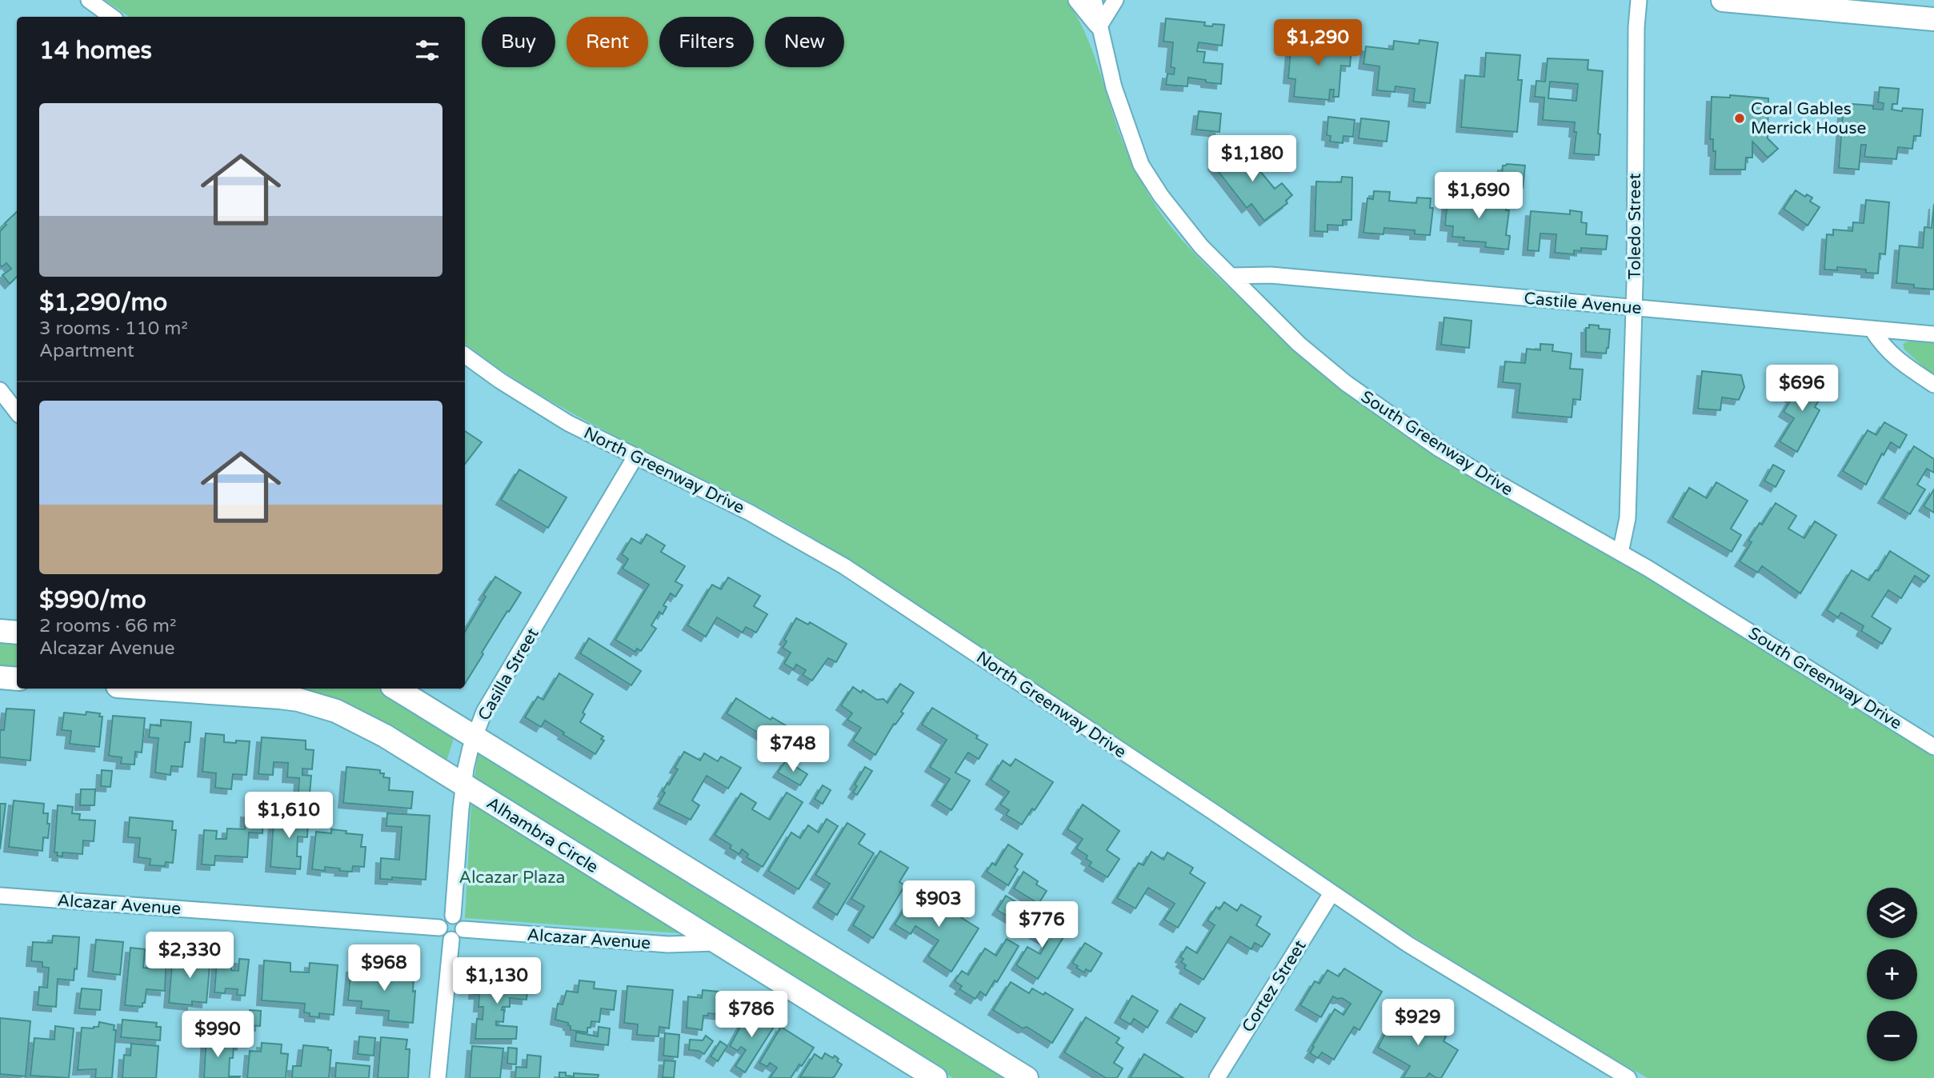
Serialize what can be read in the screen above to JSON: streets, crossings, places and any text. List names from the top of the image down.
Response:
{
  "streets": {
    "street": [
      "Toledo Street",
      "Castile Avenue",
      "South Greenway Drive",
      "North Greenway Drive",
      "Casilla Street",
      "Alhambra Circle",
      "Alcazar Avenue",
      "Cortez Street"
    ]
  },
  "crossings": [
    ["Toledo Street", "Castile Avenue"],
    ["Toledo Street", "South Greenway Drive"],
    ["Castile Avenue", "South Greenway Drive"],
    ["North Greenway Drive", "Casilla Street"],
    ["North Greenway Drive", "Cortez Street"],
    ["Casilla Street", "Alhambra Circle"],
    ["Casilla Street", "Alcazar Avenue"],
    ["Alhambra Circle", "Alcazar Avenue"]
  ],
  "parks": ["Alcazar Plaza"],
  "places": ["Coral Gables Merrick House"],
  "page": {
    "chip": [
      "Buy",
      "Rent",
      "Filters",
      "New"
    ],
    "heading": "14 homes",
    "price": [
      "$1,290",
      "$1,180",
      "$1,690",
      "$696",
      "$748",
      "$1,610",
      "$903",
      "$776",
      "$2,330",
      "$968",
      "$1,130",
      "$786",
      "$929",
      "$990"
    ],
    "list": [
      {
        "name": "$1,290/mo",
        "note": "3 rooms · 110 m² · Apartment"
      },
      {
        "name": "$990/mo",
        "note": "2 rooms · 66 m² · Alcazar Avenue"
      }
    ],
    "map_buttons": ["+", "−"]
  }
}
